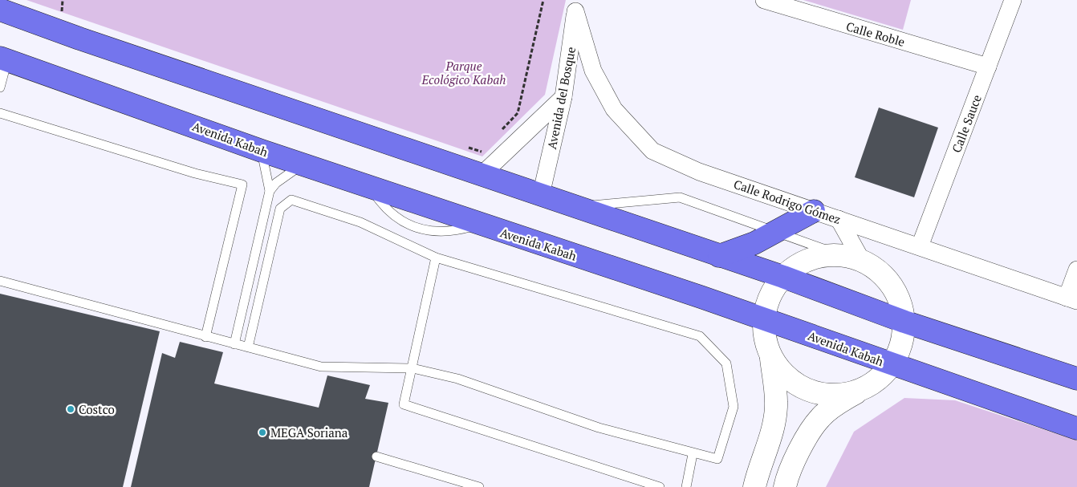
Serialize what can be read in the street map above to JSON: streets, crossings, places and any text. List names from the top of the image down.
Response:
{
  "streets": {
    "main road": ["Avenida Kabah"],
    "street": [
      "Calle Roble",
      "Avenida del Bosque",
      "Calle Sauce",
      "Calle Rodrigo Gómez"
    ]
  },
  "crossings": [
    ["Calle Roble", "Calle Sauce"],
    ["Avenida del Bosque", "Calle Rodrigo Gómez"],
    ["Calle Sauce", "Calle Rodrigo Gómez"]
  ],
  "parks": ["Parque Ecológico Kabah"],
  "places": ["Costco", "MEGA Soriana"]
}
